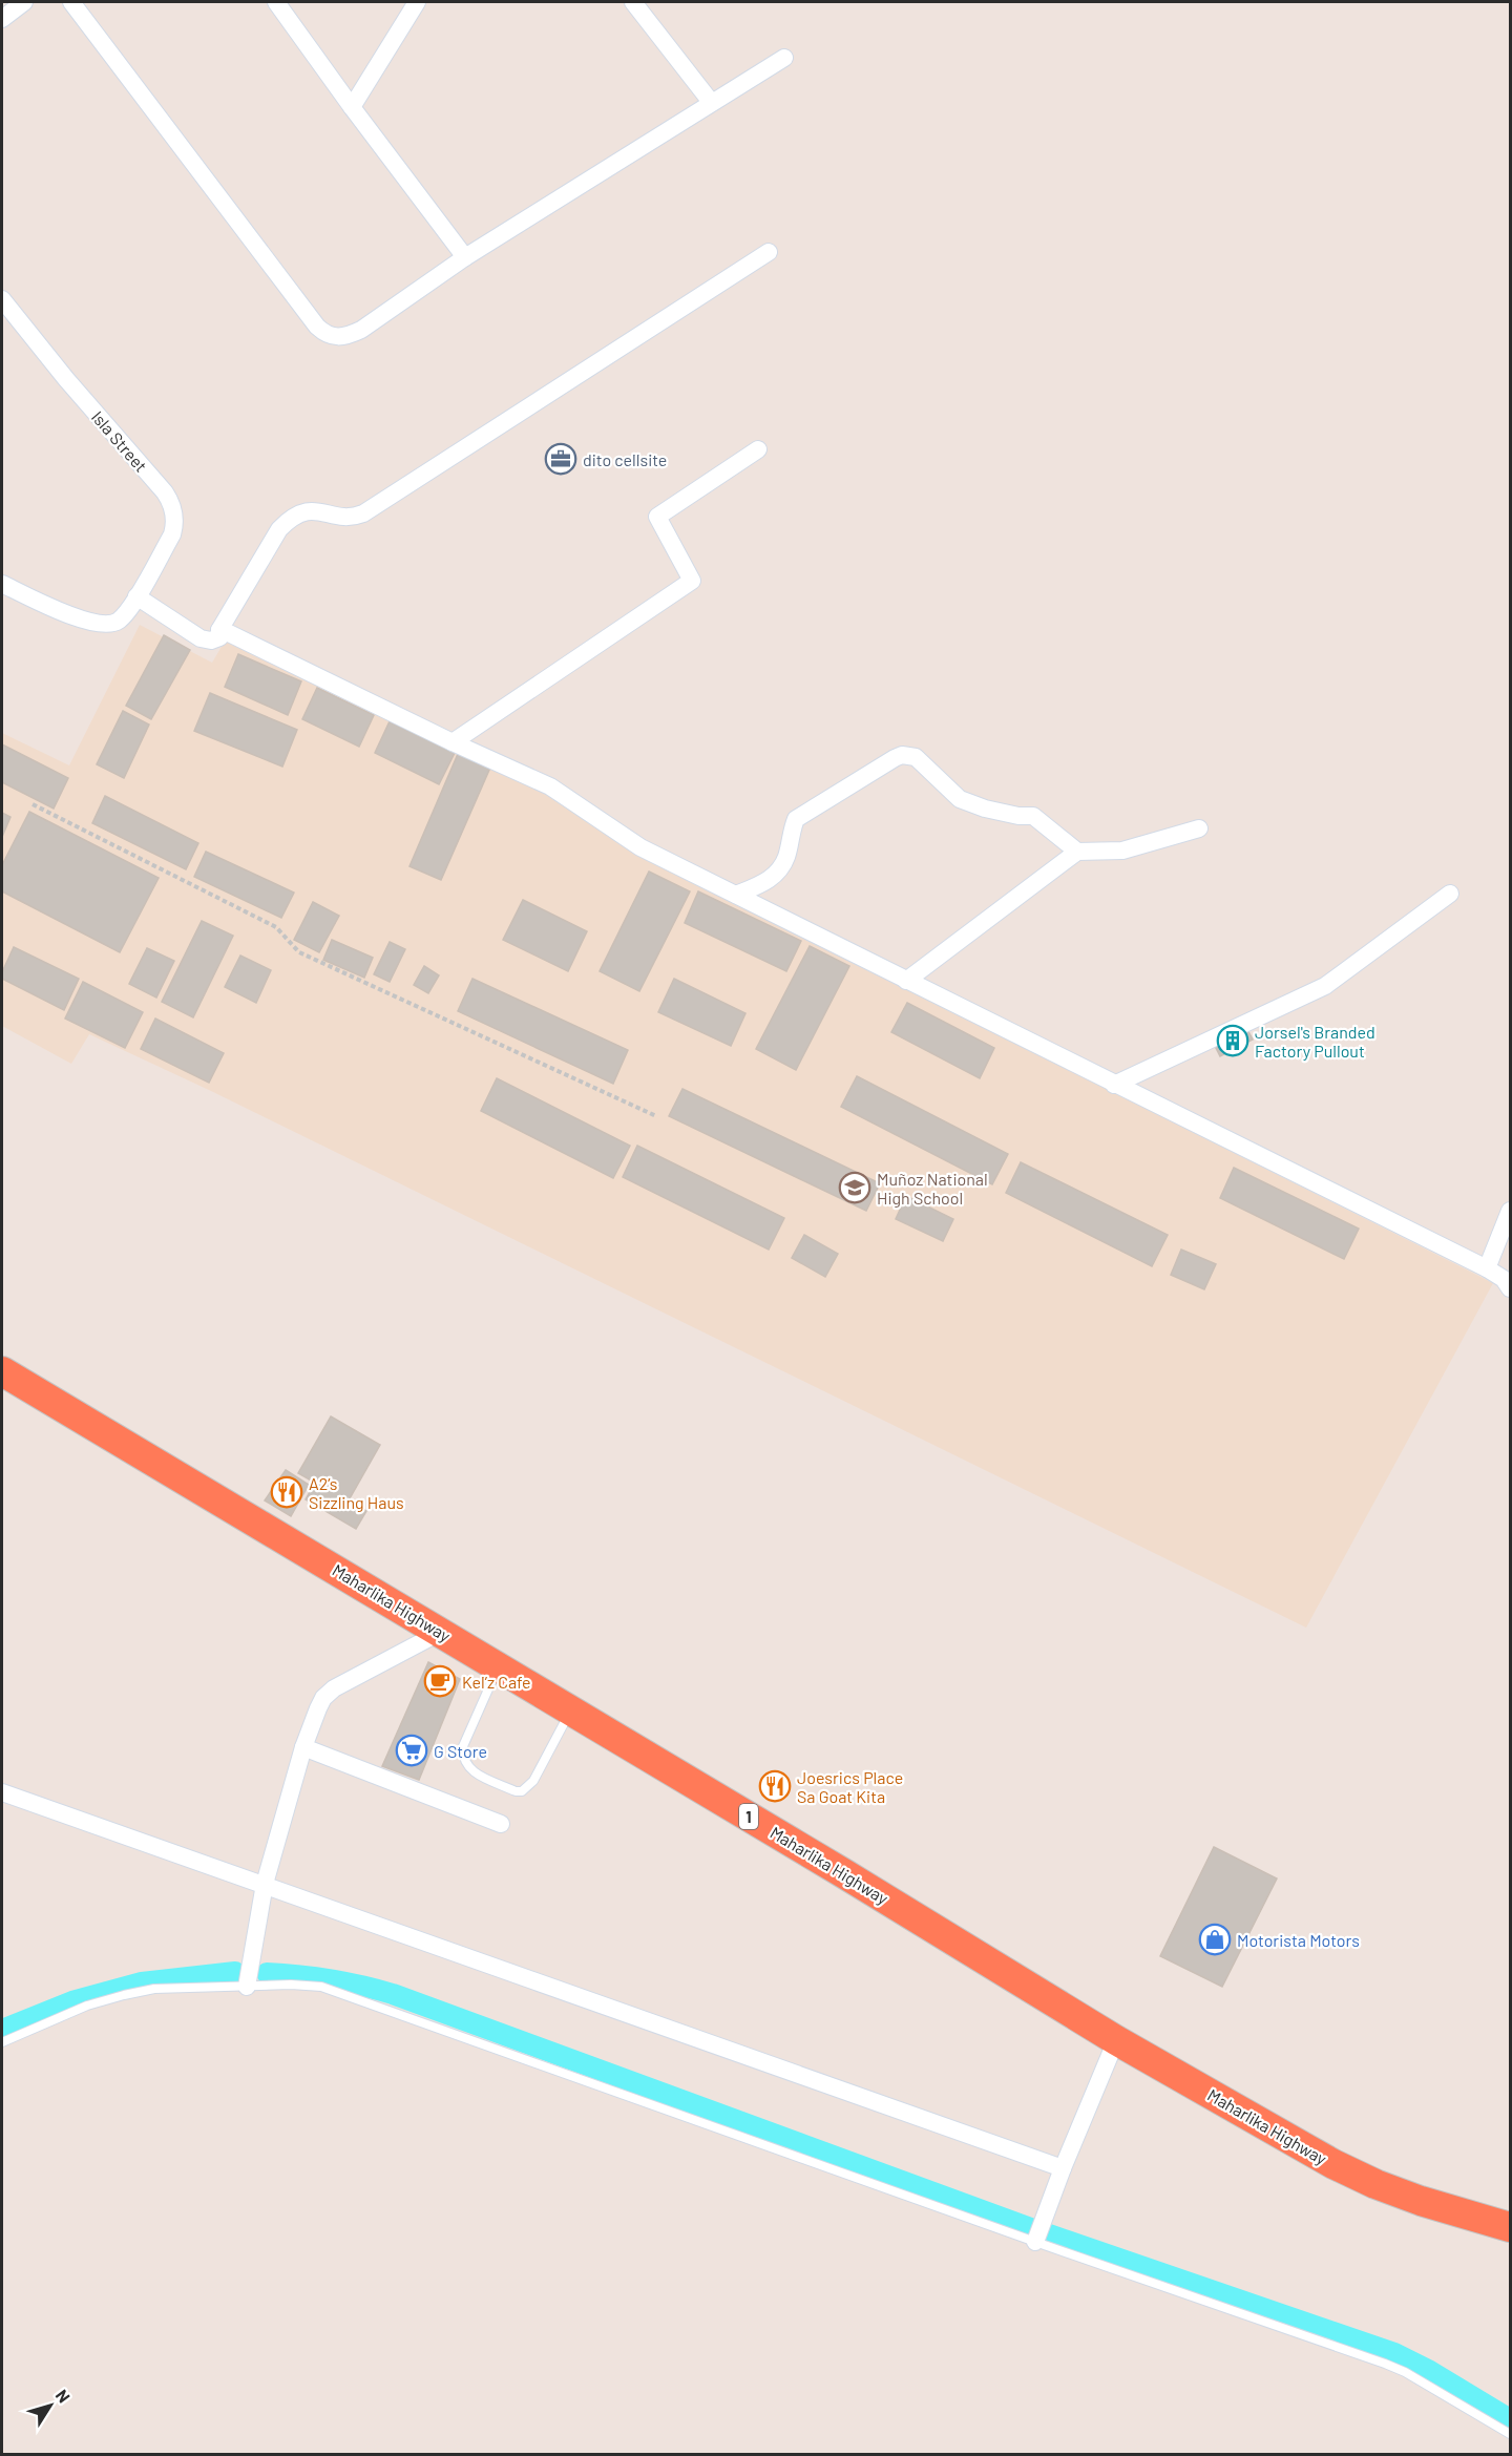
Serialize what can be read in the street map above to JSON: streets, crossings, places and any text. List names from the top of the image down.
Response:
{
  "streets": {
    "highway": ["Maharlika Highway", "1"],
    "street": ["Isla Street"]
  },
  "places": {
    "office": ["dito cellsite"],
    "building": ["Jorsel's Branded Factory Pullout"],
    "school or university": ["Muñoz National High School"],
    "restaurant": ["A2’s Sizzling Haus", "Joesrics Place Sa Goat Kita"],
    "cafe": ["Kel’z Cafe"],
    "supermarket": ["G Store"],
    "shop": ["Motorista Motors"]
  },
  "north": "top right"
}
